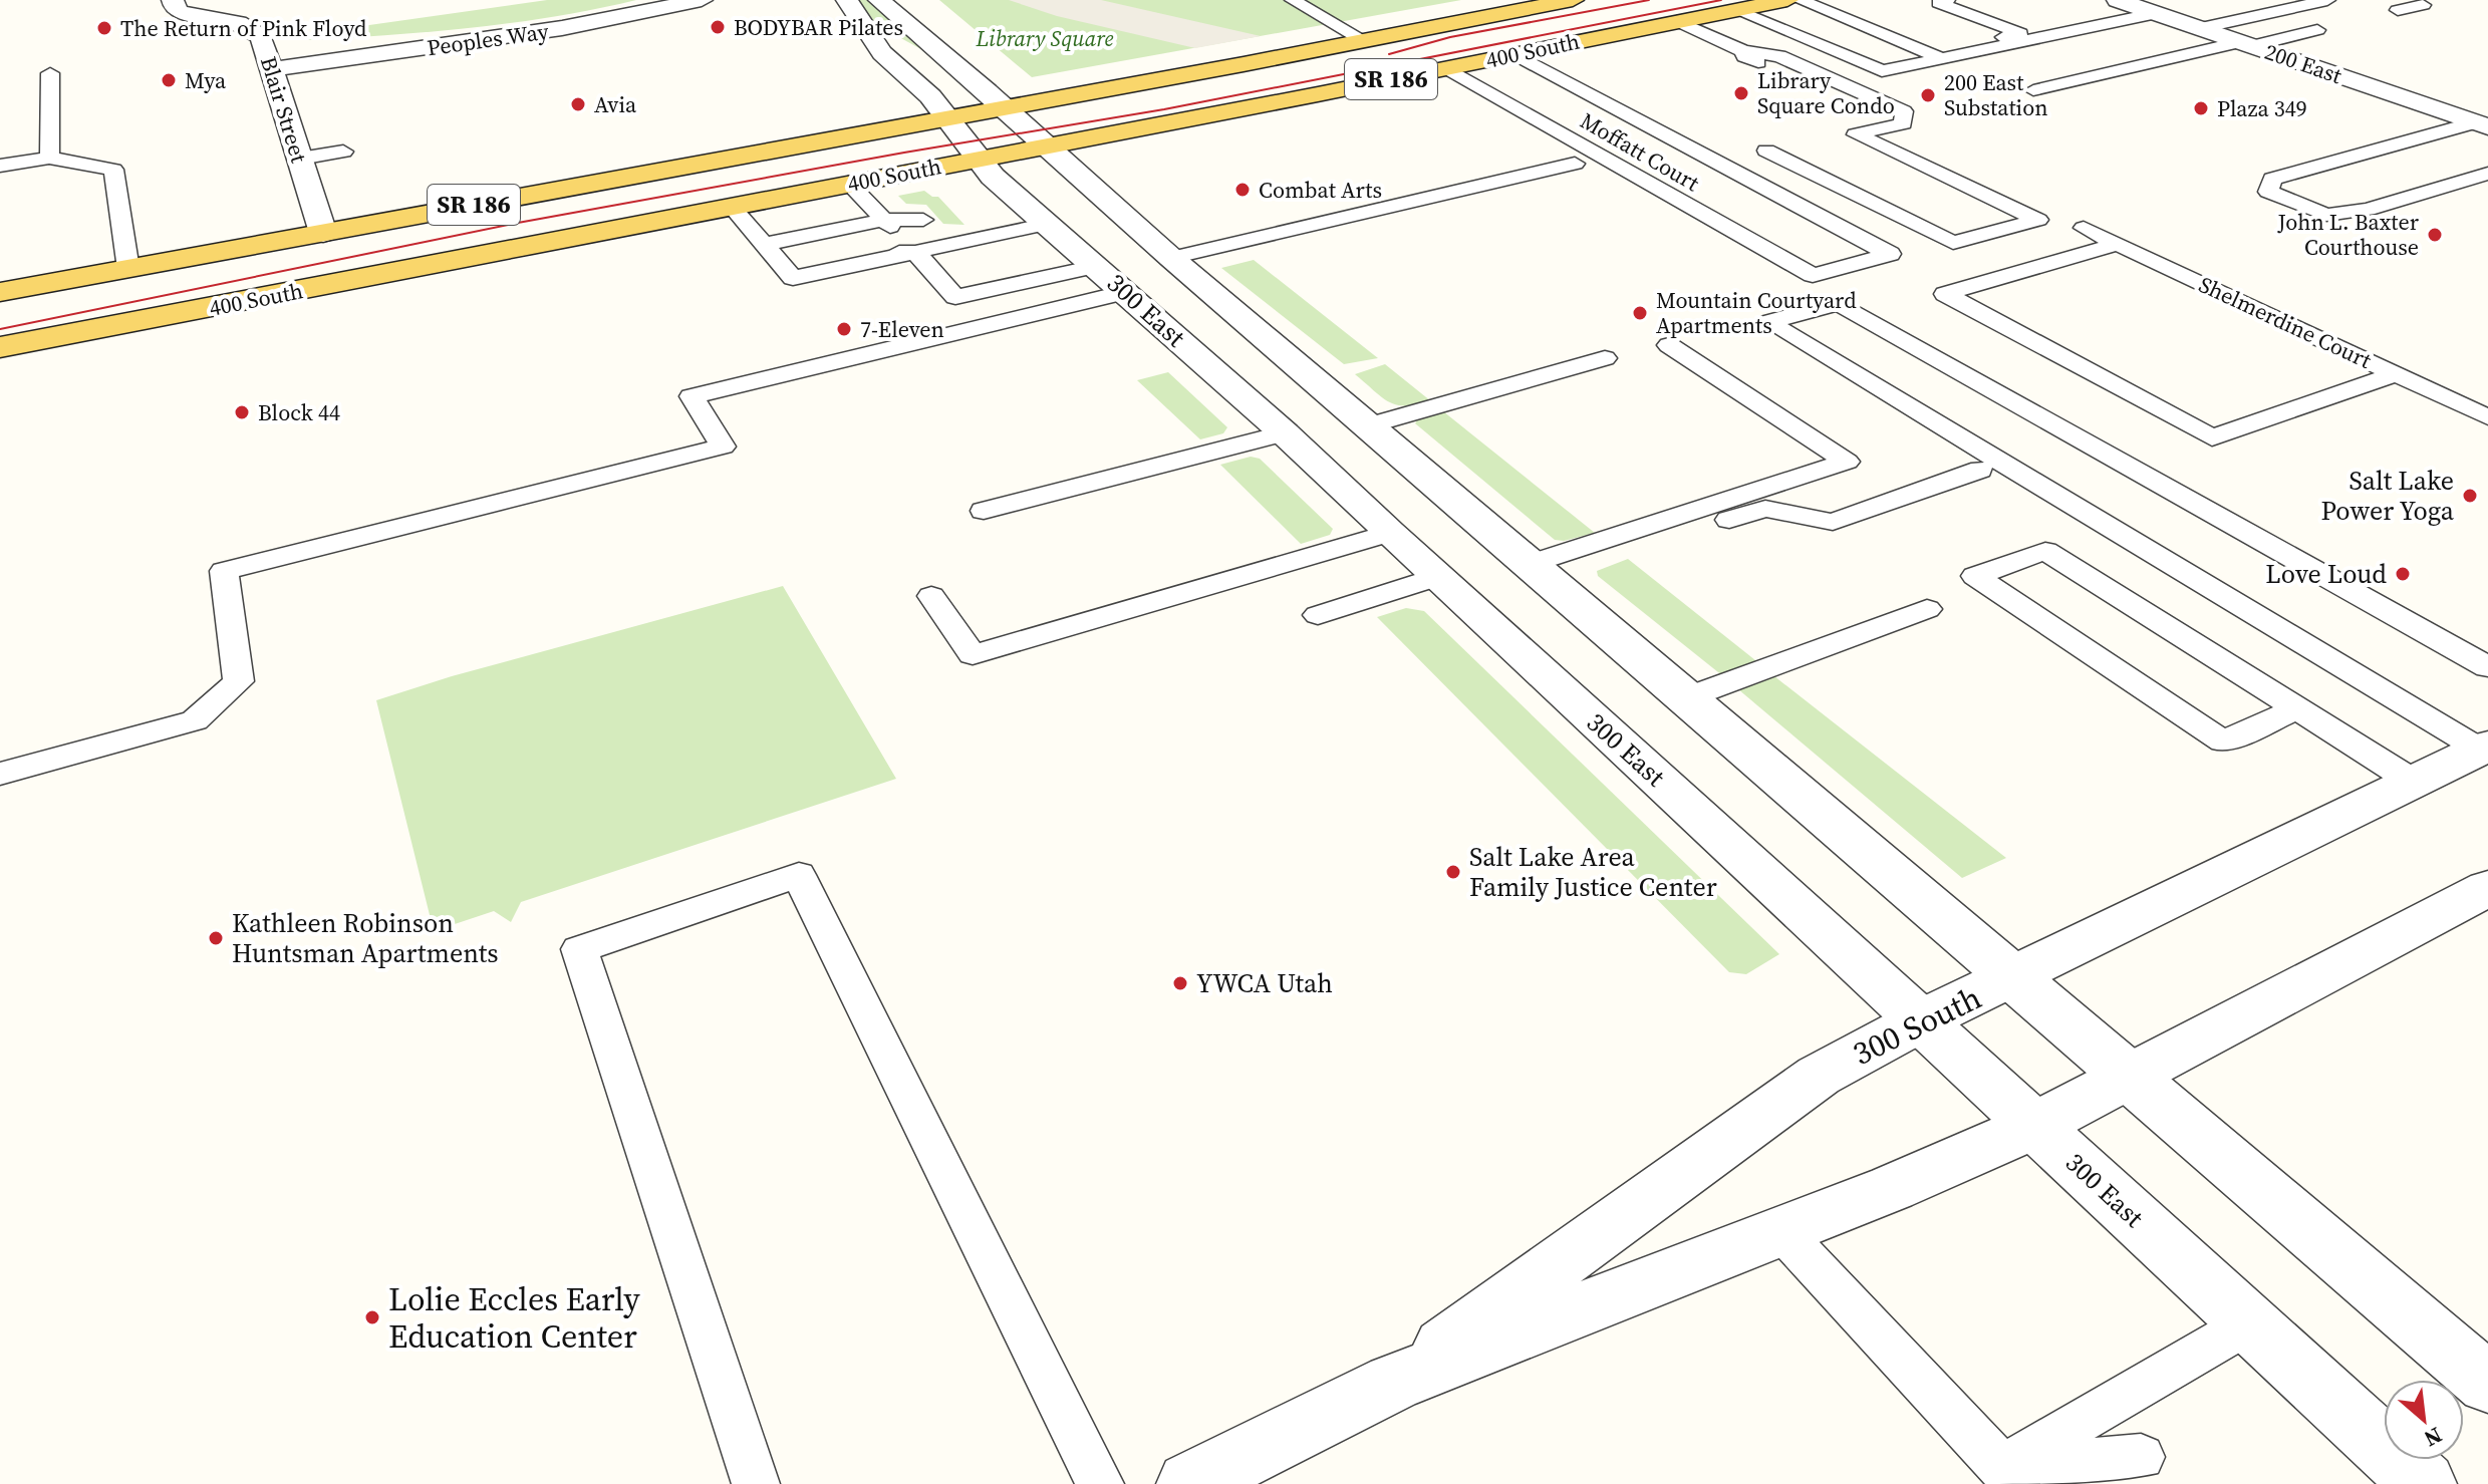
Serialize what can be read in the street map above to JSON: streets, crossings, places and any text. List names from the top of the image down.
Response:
{
  "streets": {
    "main road": ["400 South", "SR 186"],
    "street": [
      "Peoples Way",
      "200 East",
      "Blair Street",
      "300 East",
      "300 South"
    ],
    "lane": ["Moffatt Court", "Shelmerdine Court"]
  },
  "crossings": [
    ["Peoples Way", "Blair Street"],
    ["400 South", "Blair Street"],
    ["400 South", "Moffatt Court"],
    ["400 South", "300 East"],
    ["300 East", "300 South"]
  ],
  "parks": ["Library Square"],
  "places": [
    "BODYBAR Pilates",
    "The Return of Pink Floyd",
    "Mya",
    "Library Square Condo",
    "200 East Substation",
    "Avia",
    "Plaza 349",
    "Combat Arts",
    "John L. Baxter Courthouse",
    "Mountain Courtyard Apartments",
    "7-Eleven",
    "Block 44",
    "Salt Lake Power Yoga",
    "Love Loud",
    "Salt Lake Area Family Justice Center",
    "Kathleen Robinson Huntsman Apartments",
    "YWCA Utah",
    "Lolie Eccles Early Education Center"
  ],
  "north": "bottom right"
}
